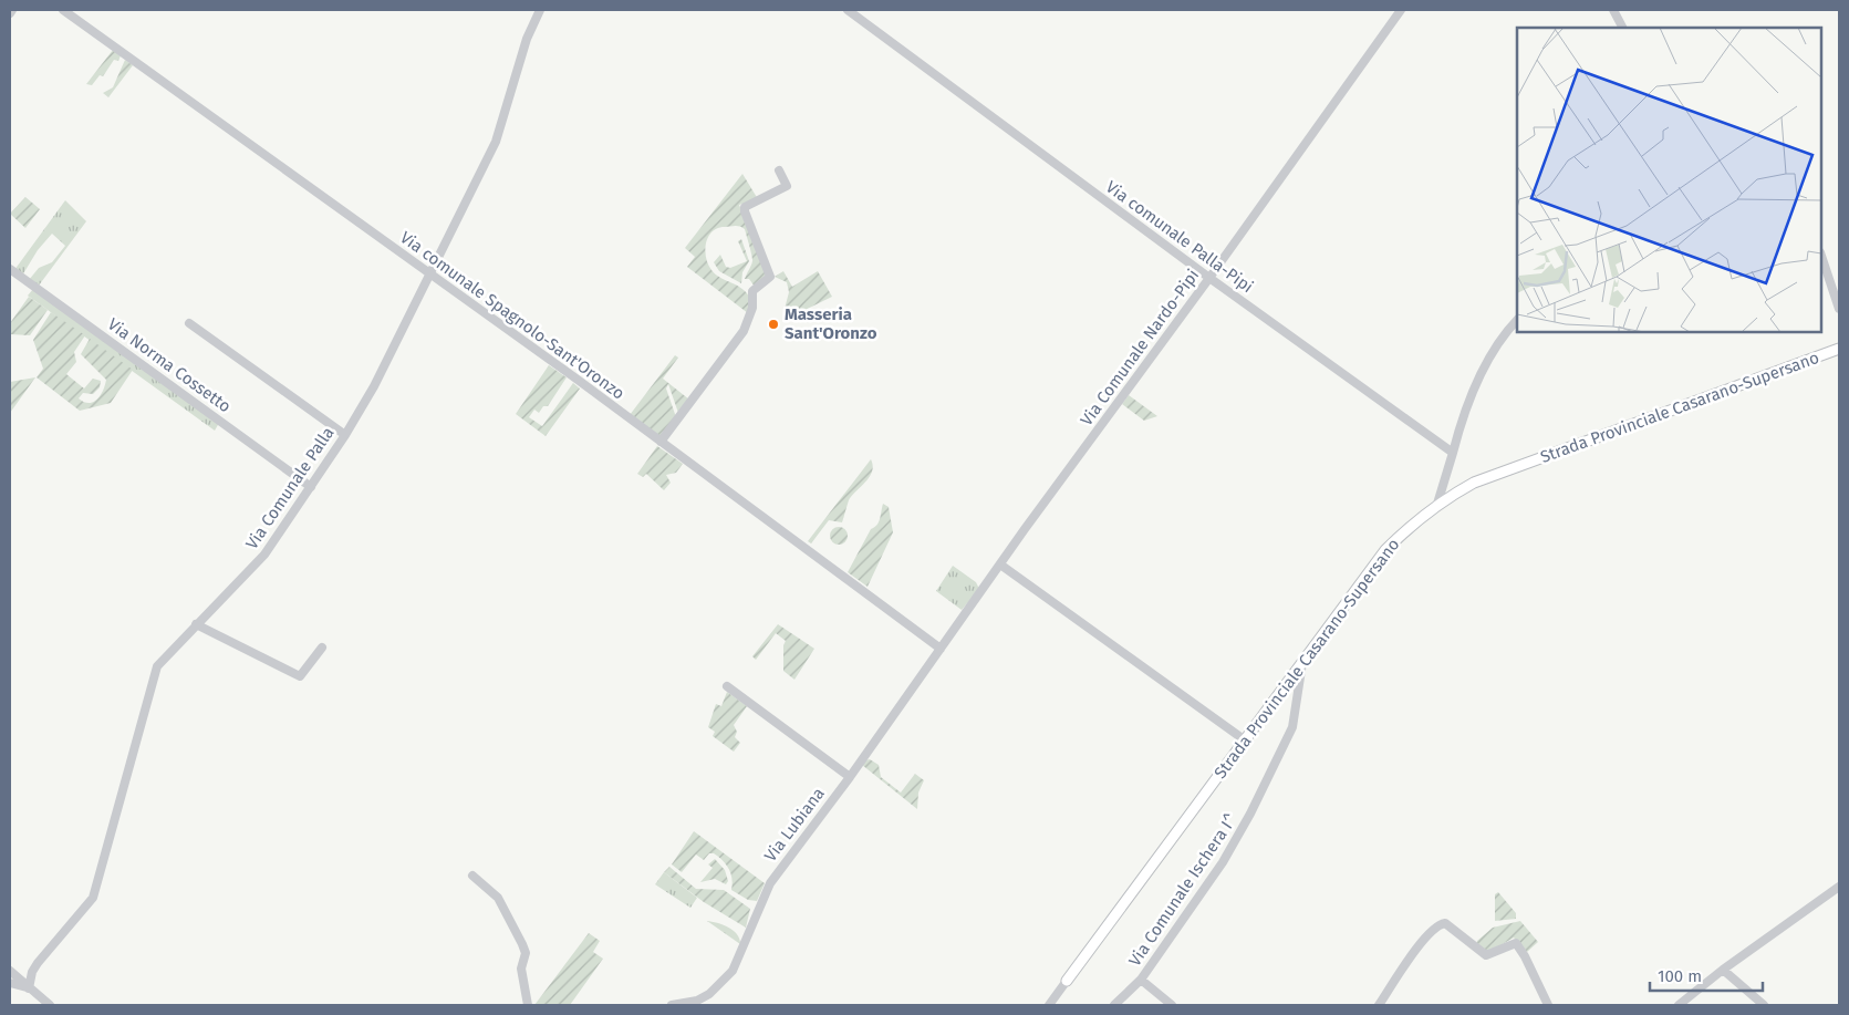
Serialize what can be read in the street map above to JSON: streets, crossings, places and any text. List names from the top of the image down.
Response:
{
  "streets": {
    "main road": ["Strada Provinciale Casarano-Supersano"],
    "street": [
      "Via comunale Palla-Pipi",
      "Via comunale Spagnolo-Sant'Oronzo",
      "Via Comunale Nardo-Pipi",
      "Via Norma Cossetto",
      "Via Comunale Palla",
      "Via Lubiana",
      "Via Comunale Ischera I^"
    ]
  },
  "crossings": [
    ["Via comunale Palla-Pipi", "Via Comunale Nardo-Pipi"],
    ["Via comunale Spagnolo-Sant'Oronzo", "Via Comunale Nardo-Pipi"],
    ["Via comunale Spagnolo-Sant'Oronzo", "Via Comunale Palla"],
    ["Via comunale Spagnolo-Sant'Oronzo", "Via Lubiana"],
    ["Via Comunale Nardo-Pipi", "Via Lubiana"],
    ["Via Norma Cossetto", "Via Comunale Palla"],
    ["Strada Provinciale Casarano-Supersano", "Via Comunale Ischera I^"]
  ],
  "places": ["Masseria Sant'Oronzo"],
  "scale_bar": "100 m"
}
